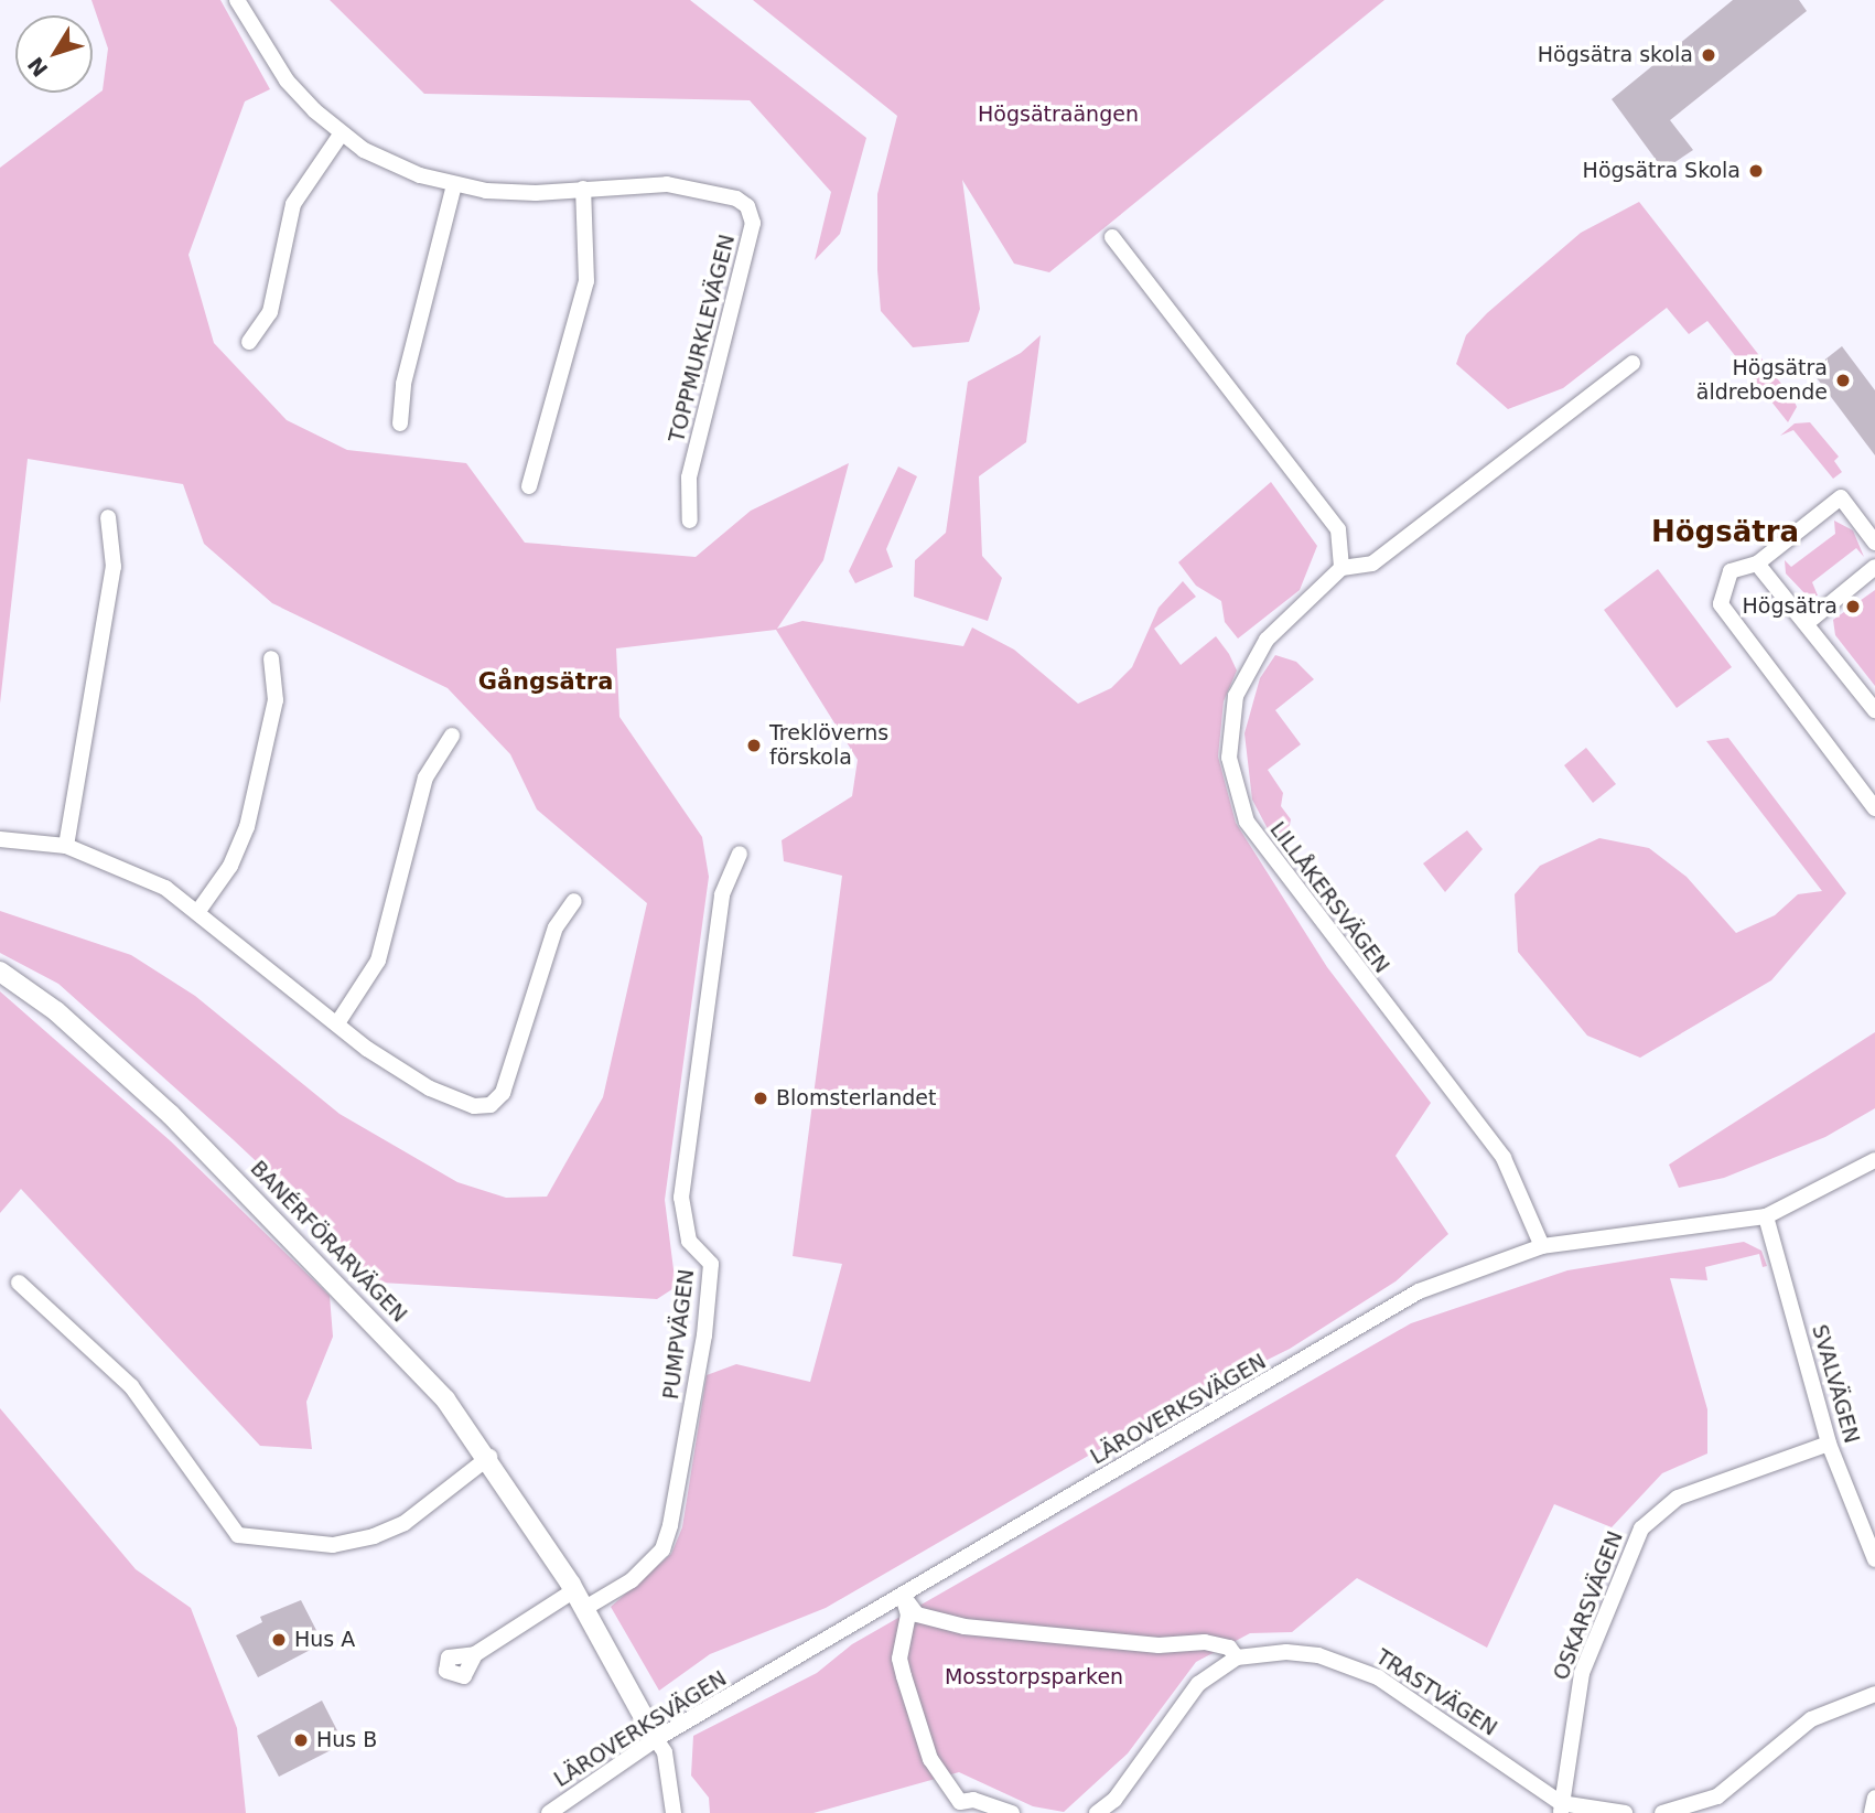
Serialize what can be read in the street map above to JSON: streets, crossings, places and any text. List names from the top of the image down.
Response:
{
  "streets": {
    "street": [
      "TOPPMURKLEVÄGEN",
      "LILLÅKERSVÄGEN",
      "BANÉRFÖRARVÄGEN",
      "PUMPVÄGEN",
      "SVALVÄGEN",
      "LÄROVERKSVÄGEN",
      "OSKARSVÄGEN",
      "TRASTVÄGEN"
    ]
  },
  "crossings": [
    ["LILLÅKERSVÄGEN", "LÄROVERKSVÄGEN"],
    ["BANÉRFÖRARVÄGEN", "PUMPVÄGEN"],
    ["BANÉRFÖRARVÄGEN", "LÄROVERKSVÄGEN"],
    ["SVALVÄGEN", "LÄROVERKSVÄGEN"],
    ["SVALVÄGEN", "OSKARSVÄGEN"],
    ["OSKARSVÄGEN", "TRASTVÄGEN"]
  ],
  "districts": ["Högsätra", "Gångsätra"],
  "parks": ["Högsätraängen", "Mosstorpsparken"],
  "places": [
    "Högsätra skola",
    "Högsätra Skola",
    "Högsätra äldreboende",
    "Högsätra",
    "Treklöverns förskola",
    "Blomsterlandet",
    "Hus A",
    "Hus B"
  ],
  "north": "bottom left"
}
